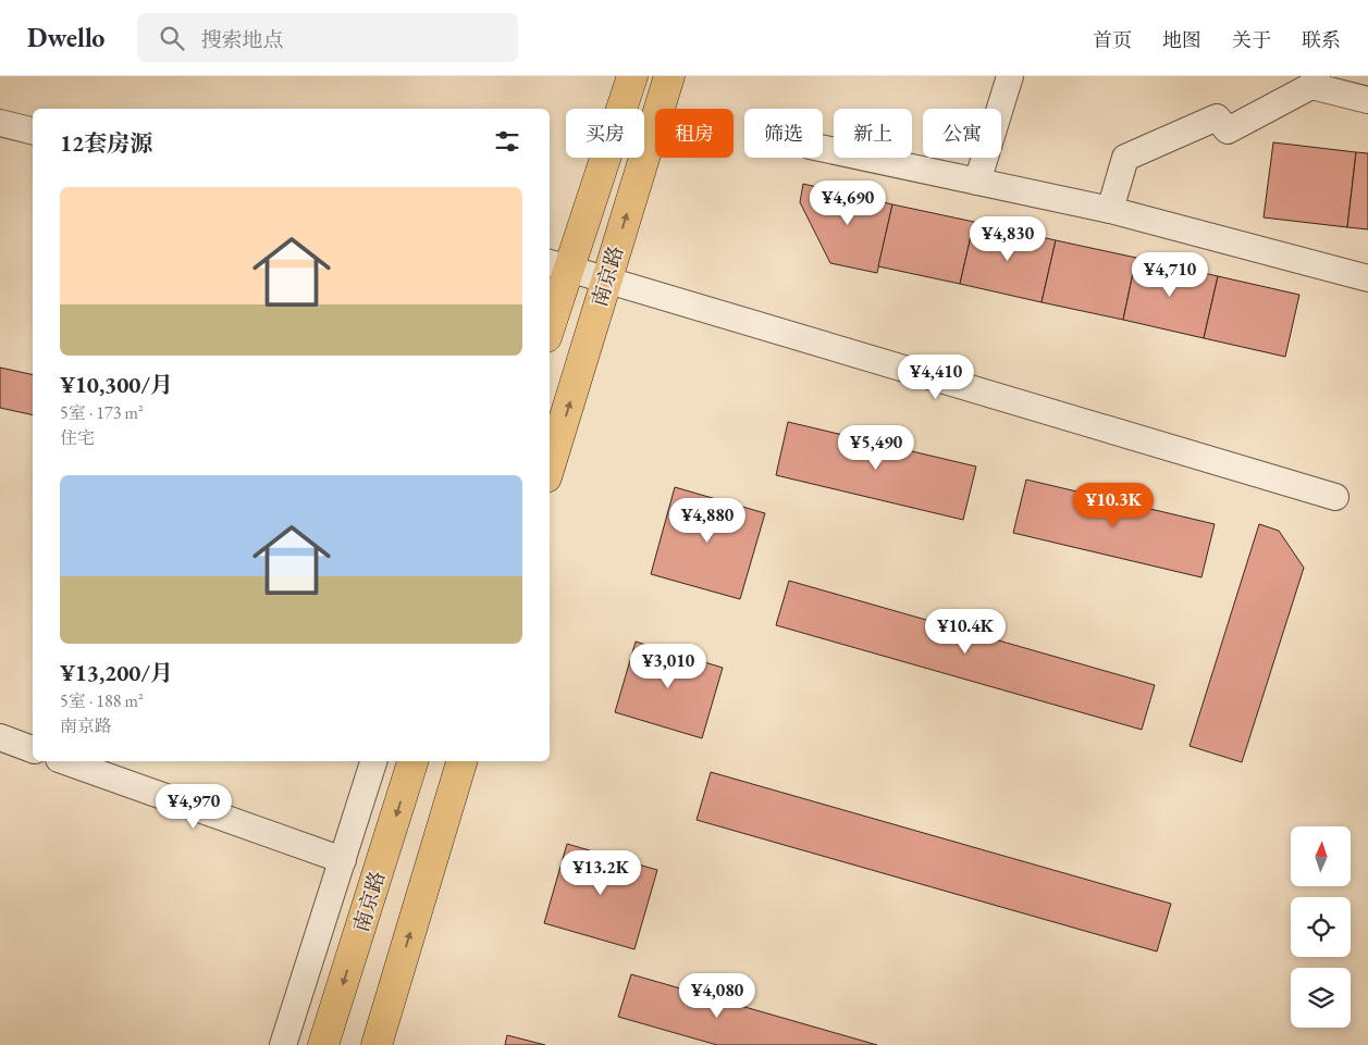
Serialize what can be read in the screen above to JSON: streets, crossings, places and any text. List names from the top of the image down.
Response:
{
  "streets": {
    "main road": ["南京路"]
  },
  "north": "top",
  "page": {
    "header": "Dwello",
    "search": "搜索地点",
    "nav": [
      "首页",
      "地图",
      "关于",
      "联系"
    ],
    "chip": [
      "买房",
      "租房",
      "筛选",
      "新上",
      "公寓"
    ],
    "heading": "12套房源",
    "list": [
      {
        "name": "¥10,300/月",
        "note": "5室 · 173 m² · 住宅"
      },
      {
        "name": "¥13,200/月",
        "note": "5室 · 188 m² · 南京路"
      }
    ],
    "price": [
      "¥4,690",
      "¥4,830",
      "¥4,710",
      "¥4,410",
      "¥5,490",
      "¥10.3K",
      "¥4,880",
      "¥10.4K",
      "¥3,010",
      "¥4,970",
      "¥13.2K",
      "¥4,080"
    ]
  }
}
